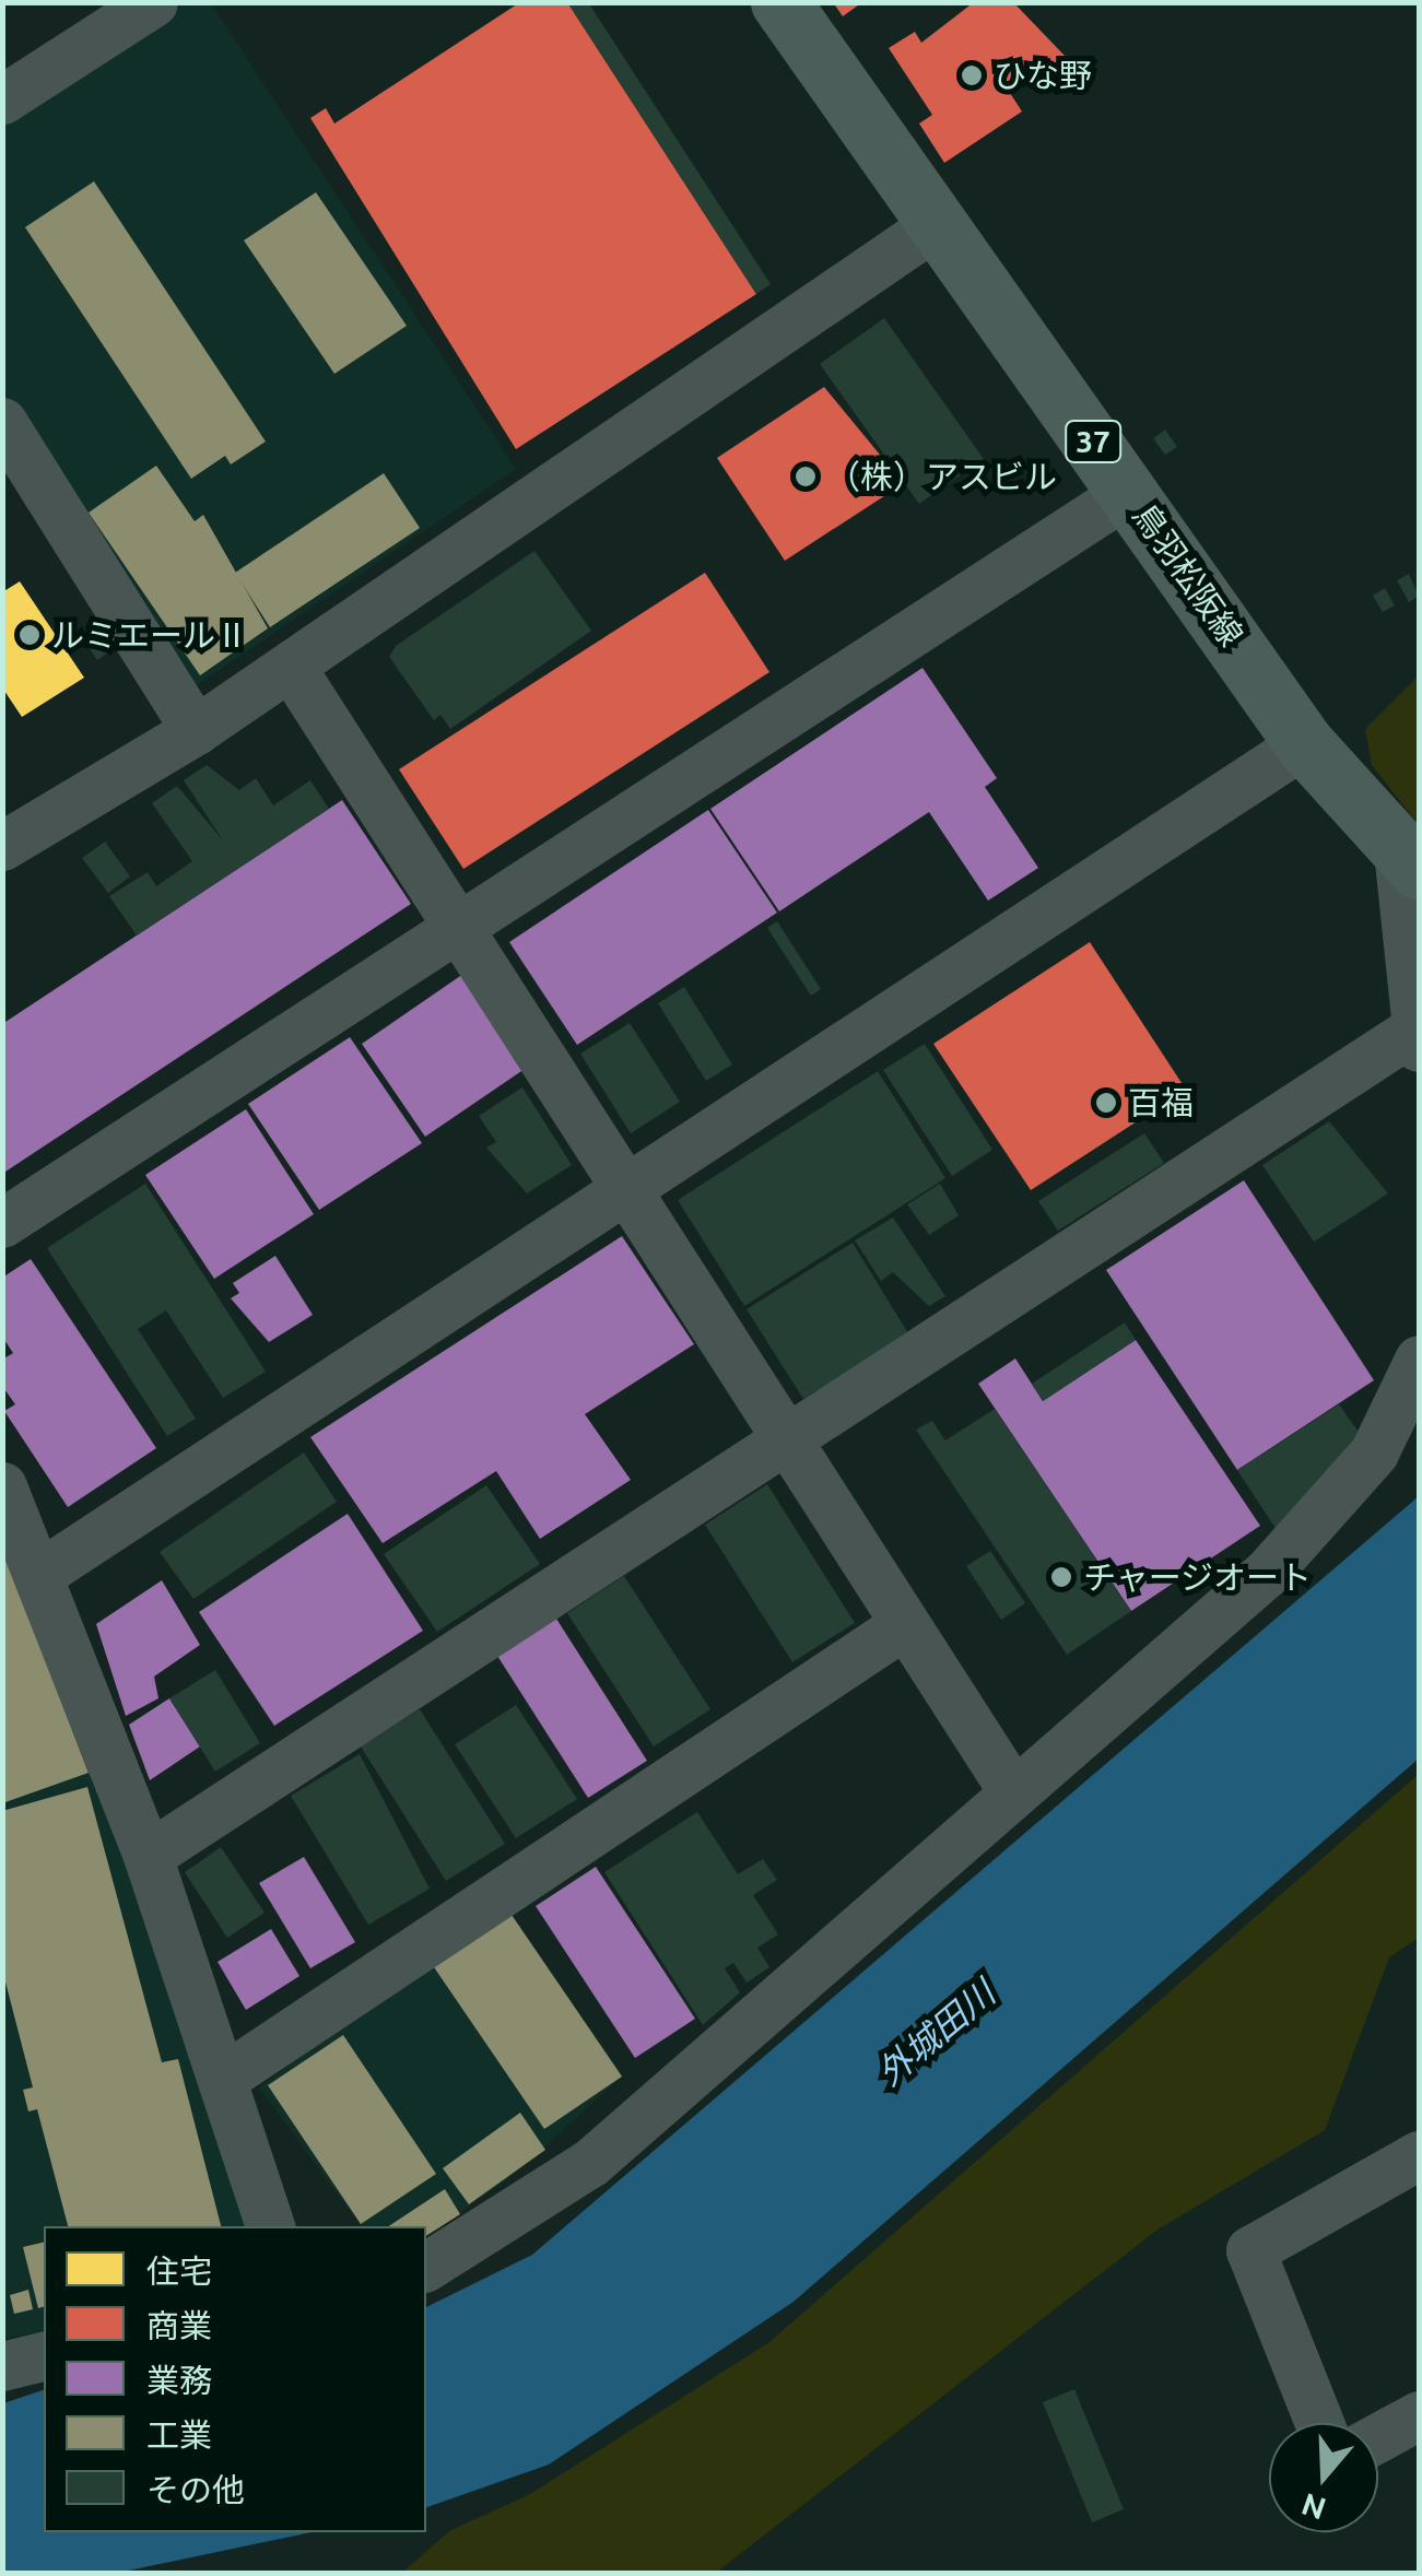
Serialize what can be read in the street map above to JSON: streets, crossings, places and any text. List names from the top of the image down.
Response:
{
  "streets": {
    "main road": ["37", "鳥羽松阪線"]
  },
  "water": ["外城田川"],
  "places": [
    "ひな野",
    "（株）アスビル",
    "ルミエールⅡ",
    "百福",
    "チャージオート"
  ],
  "legend": [
    "住宅",
    "商業",
    "業務",
    "工業",
    "その他"
  ],
  "north": "bottom"
}
